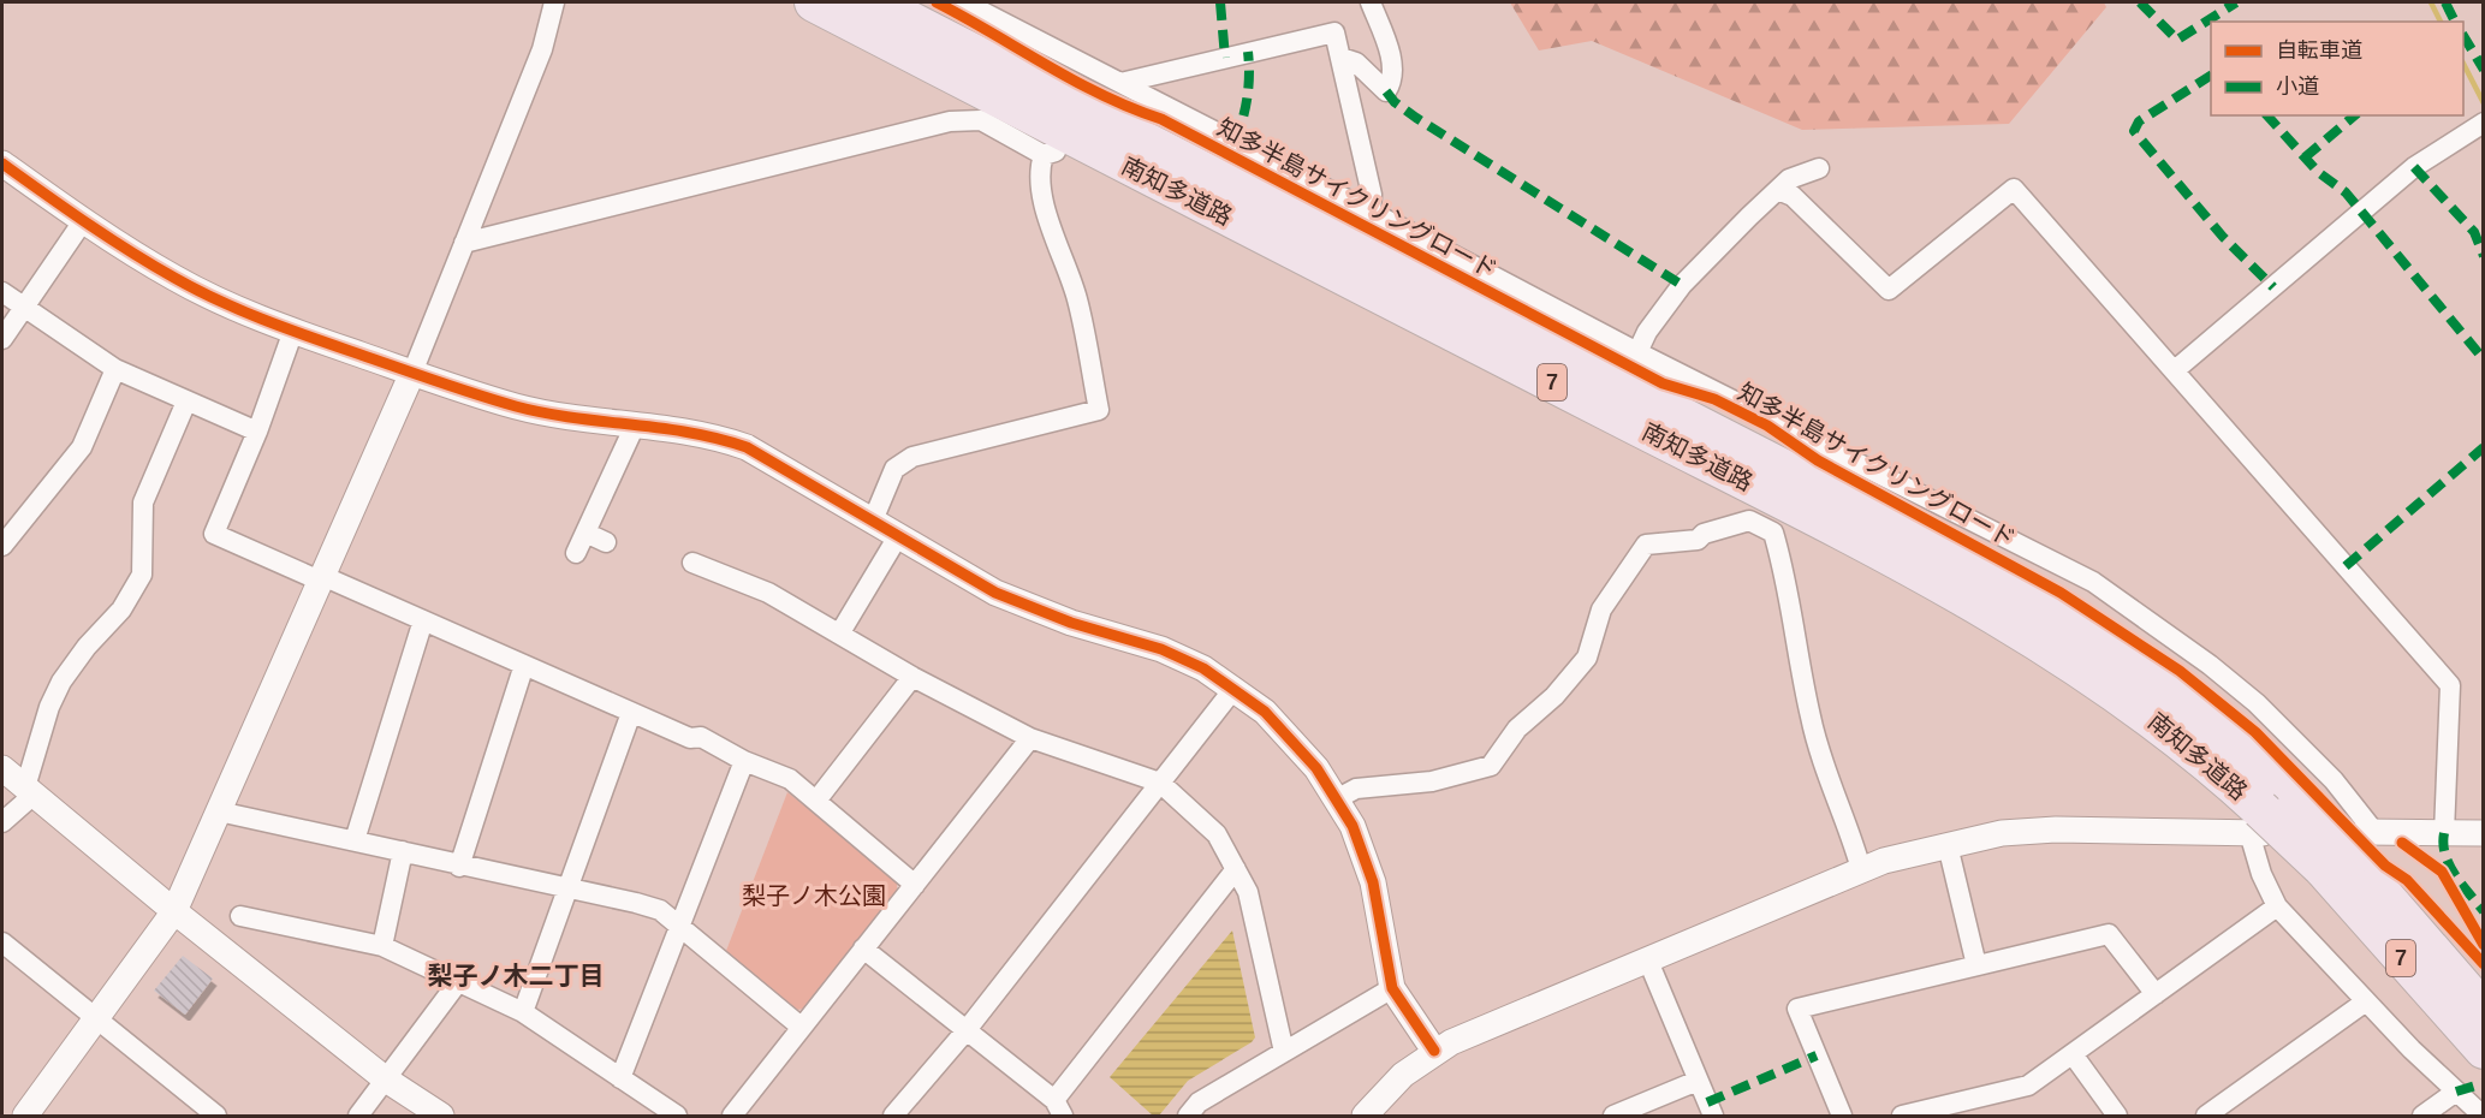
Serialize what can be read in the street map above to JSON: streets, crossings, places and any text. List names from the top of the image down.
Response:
{
  "streets": {
    "highway": ["南知多道路", "7"],
    "cycle path": ["知多半島サイクリングロード"]
  },
  "districts": ["梨子ノ木二丁目"],
  "parks": ["梨子ノ木公園"],
  "legend": ["自転車道", "小道"]
}
